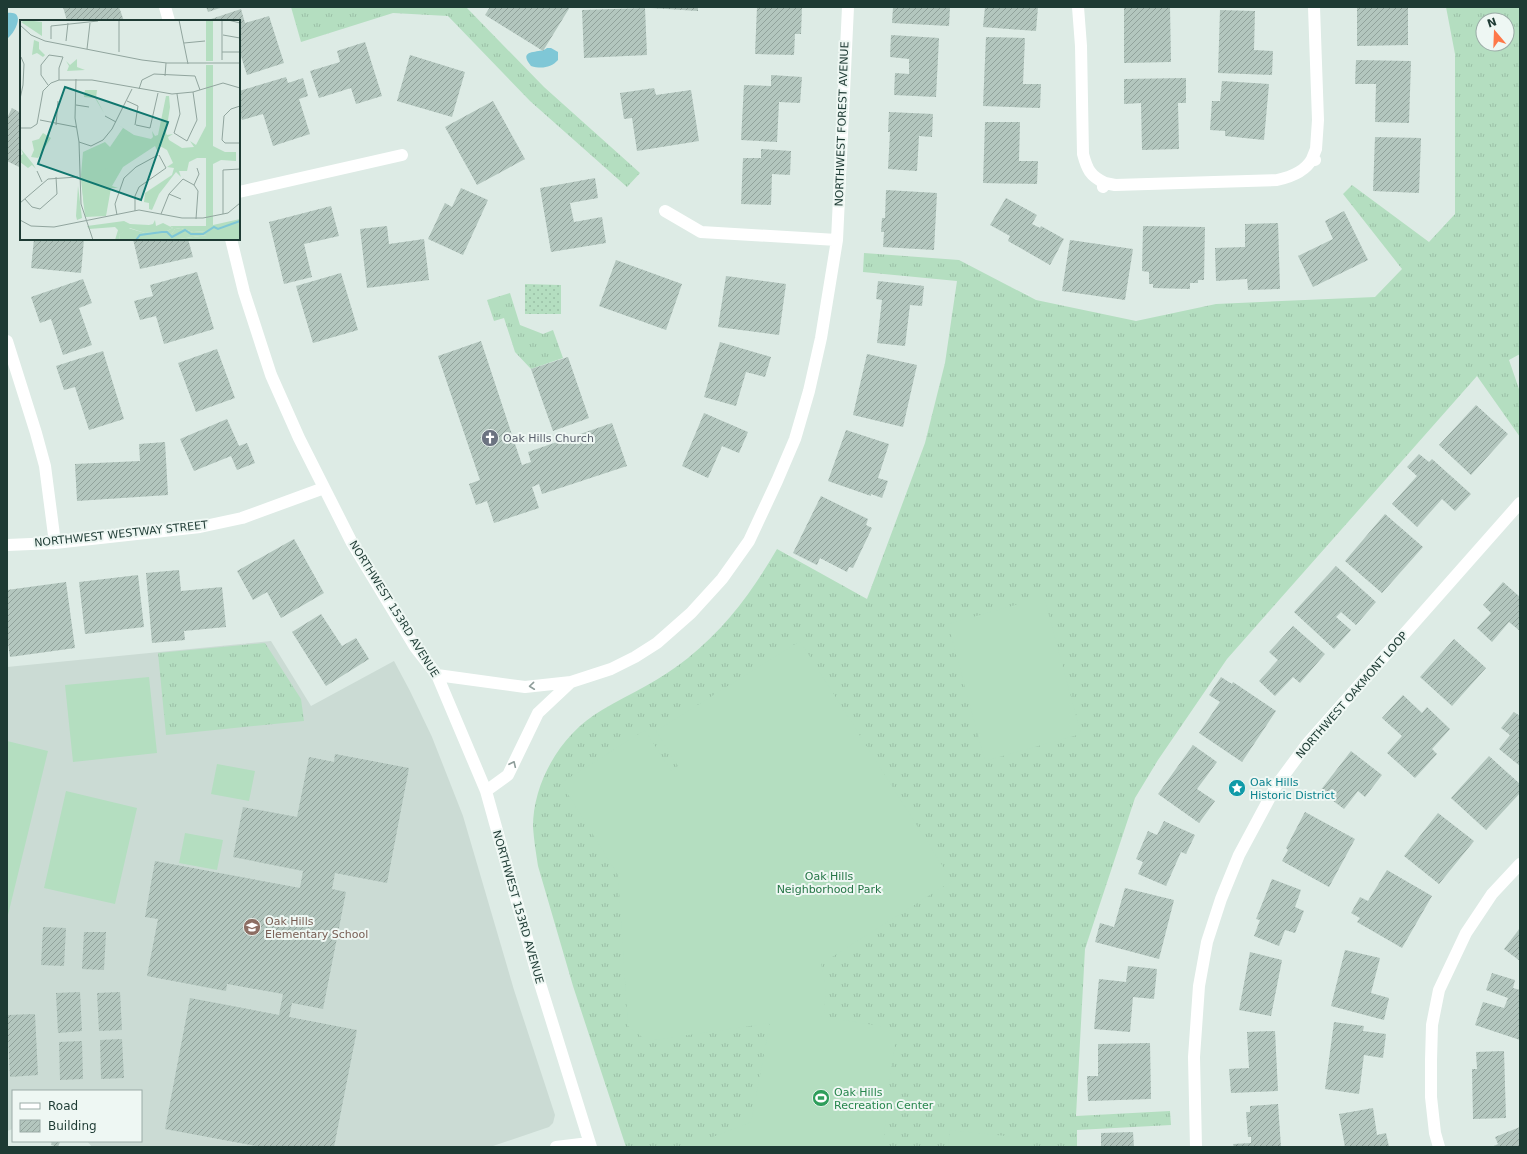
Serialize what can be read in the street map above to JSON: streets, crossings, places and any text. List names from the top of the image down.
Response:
{
  "streets": {
    "street": [
      "NORTHWEST FOREST AVENUE",
      "NORTHWEST WESTWAY STREET",
      "NORTHWEST 153RD AVENUE",
      "NORTHWEST OAKMONT LOOP"
    ]
  },
  "crossings": [
    ["NORTHWEST FOREST AVENUE", "NORTHWEST 153RD AVENUE"],
    ["NORTHWEST WESTWAY STREET", "NORTHWEST 153RD AVENUE"]
  ],
  "parks": ["Oak Hills Neighborhood Park"],
  "places": {
    "church": ["Oak Hills Church"],
    "place": ["Oak Hills Historic District"],
    "school or university": ["Oak Hills Elementary School"],
    "sports": ["Oak Hills Recreation Center"]
  },
  "legend": ["Road", "Building"],
  "north": "top"
}
